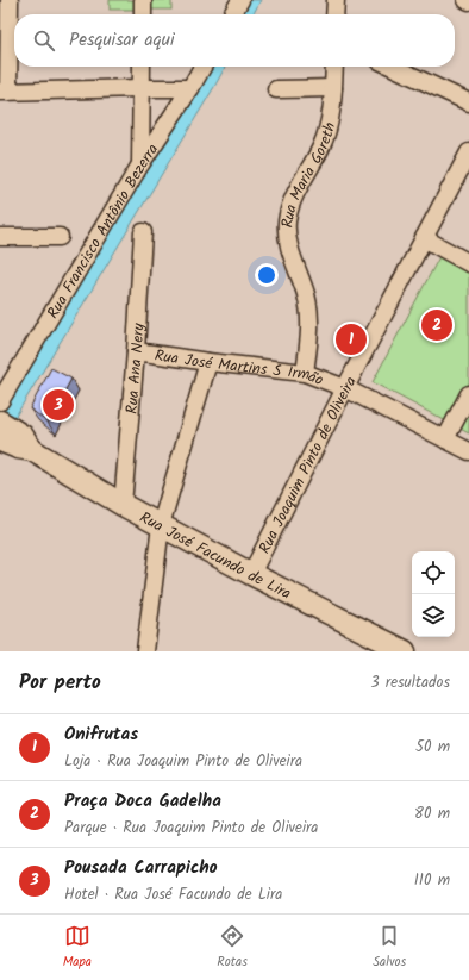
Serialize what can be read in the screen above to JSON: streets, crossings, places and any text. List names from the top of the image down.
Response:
{
  "streets": {
    "main road": ["Rua José Facundo de Lira"],
    "street": [
      "Rua Maria Goreth",
      "Rua Francisco Antônio Bezerra",
      "Rua José Martins S Irmão",
      "Rua Ana Nery",
      "Rua Joaquim Pinto de Oliveira"
    ]
  },
  "crossings": [
    ["Rua Maria Goreth", "Rua José Martins S Irmão"],
    ["Rua José Martins S Irmão", "Rua Ana Nery"],
    ["Rua José Martins S Irmão", "Rua Joaquim Pinto de Oliveira"],
    ["Rua Ana Nery", "Rua José Facundo de Lira"],
    ["Rua Joaquim Pinto de Oliveira", "Rua José Facundo de Lira"]
  ],
  "page": {
    "search": "Pesquisar aqui",
    "pins": ["2", "1", "3"],
    "heading": ["Por perto", "3 resultados"],
    "list": [
      {
        "mark": "1",
        "name": "Onifrutas",
        "note": "Loja · Rua Joaquim Pinto de Oliveira",
        "value": "50 m"
      },
      {
        "mark": "2",
        "name": "Praça Doca Gadelha",
        "note": "Parque · Rua Joaquim Pinto de Oliveira",
        "value": "80 m"
      },
      {
        "mark": "3",
        "name": "Pousada Carrapicho",
        "note": "Hotel · Rua José Facundo de Lira",
        "value": "110 m"
      }
    ],
    "nav": ["Mapa", "Rotas", "Salvos"]
  }
}
